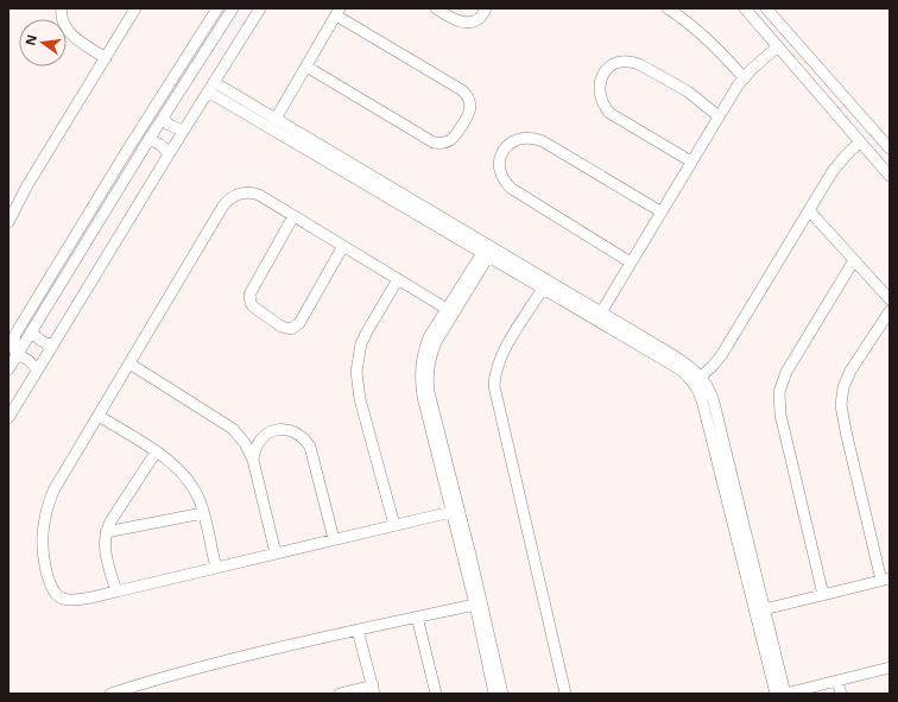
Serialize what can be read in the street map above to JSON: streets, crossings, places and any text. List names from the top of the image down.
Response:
{
  "north": "left"
}
